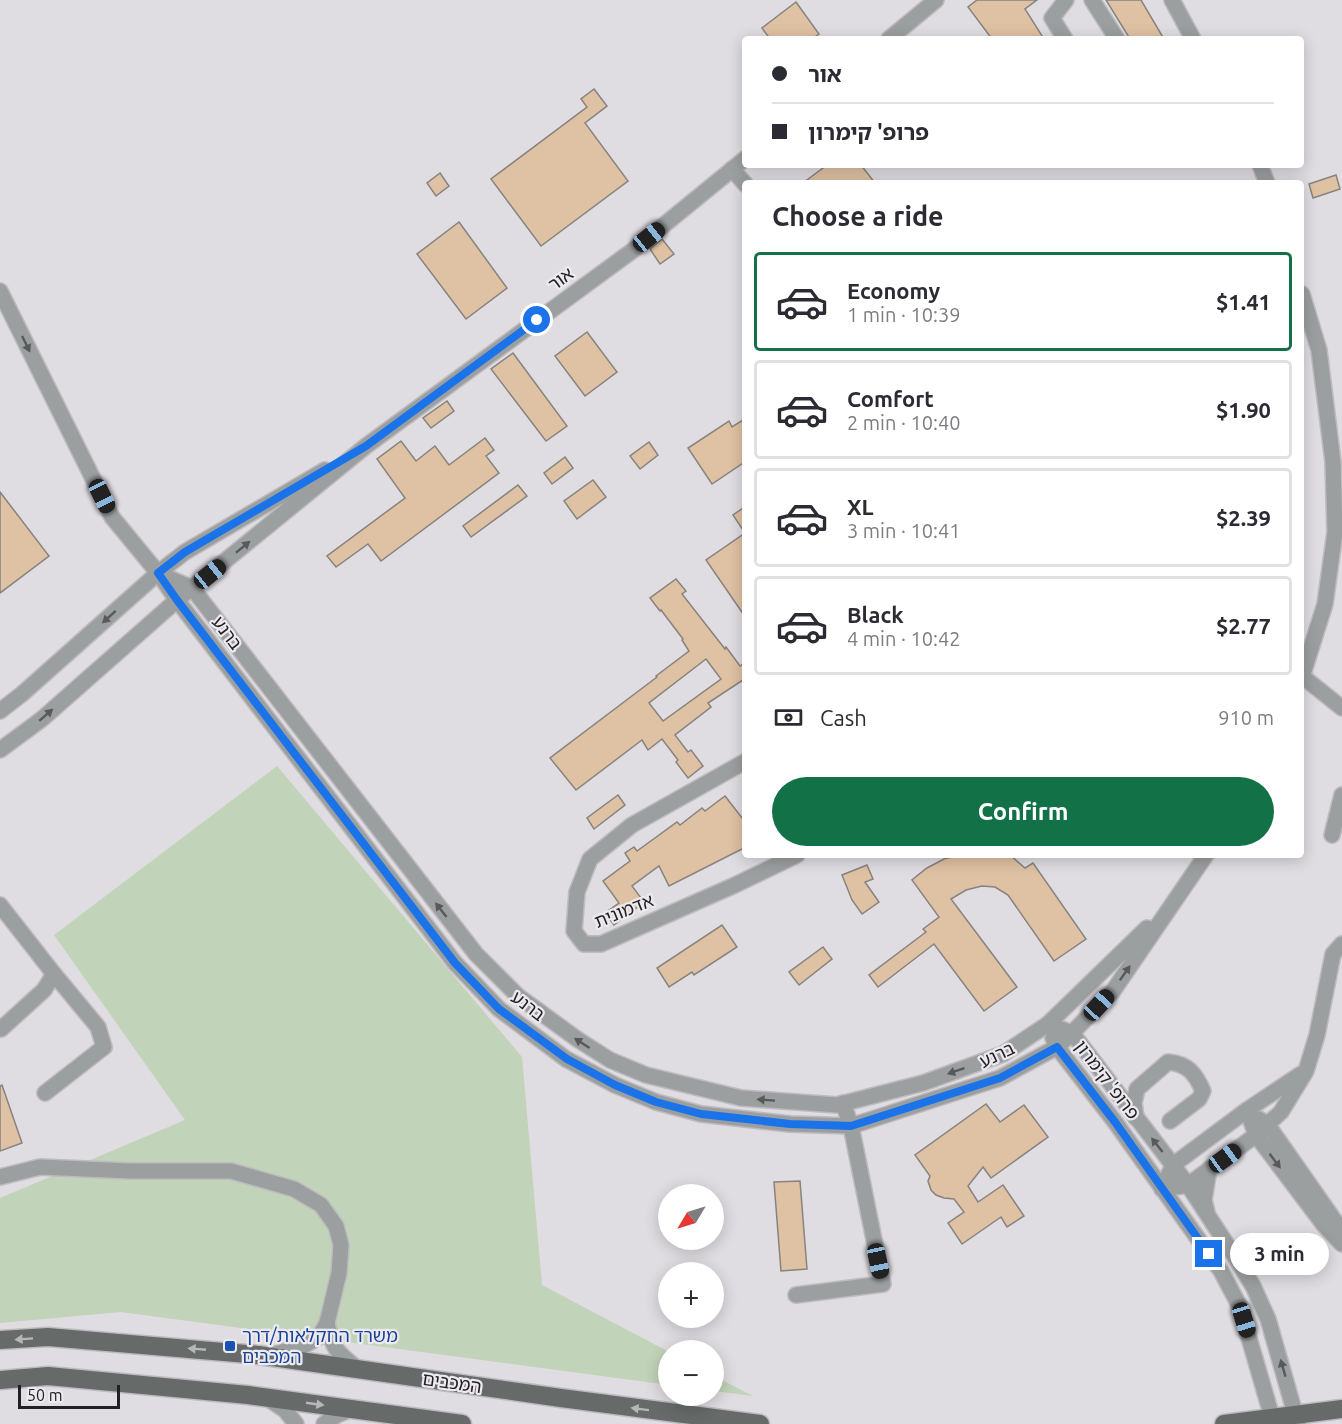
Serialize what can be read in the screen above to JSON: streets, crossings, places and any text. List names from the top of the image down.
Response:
{
  "streets": {
    "main road": ["המכבים"],
    "street": [
      "אור",
      "ברנע",
      "אדמונית",
      "פרופ' קימרון"
    ]
  },
  "crossings": [
    ["ברנע", "פרופ' קימרון"]
  ],
  "places": {
    "transit": ["משרד החקלאות/דרך המכבים"]
  },
  "scale_bar": "50 m",
  "north": "bottom left",
  "page": {
    "banner": ["אור", "פרופ' קימרון"],
    "heading": "Choose a ride",
    "list": [
      {
        "name": "Economy",
        "note": "1 min · 10:39",
        "value": "$1.41"
      },
      {
        "name": "Comfort",
        "note": "2 min · 10:40",
        "value": "$1.90"
      },
      {
        "name": "XL",
        "note": "3 min · 10:41",
        "value": "$2.39"
      },
      {
        "name": "Black",
        "note": "4 min · 10:42",
        "value": "$2.77"
      }
    ],
    "pay": ["Cash", "910 m"],
    "buttons": "Confirm",
    "map_buttons": ["+", "−"],
    "bubble": "3 min",
    "scale": "50 m"
  }
}
